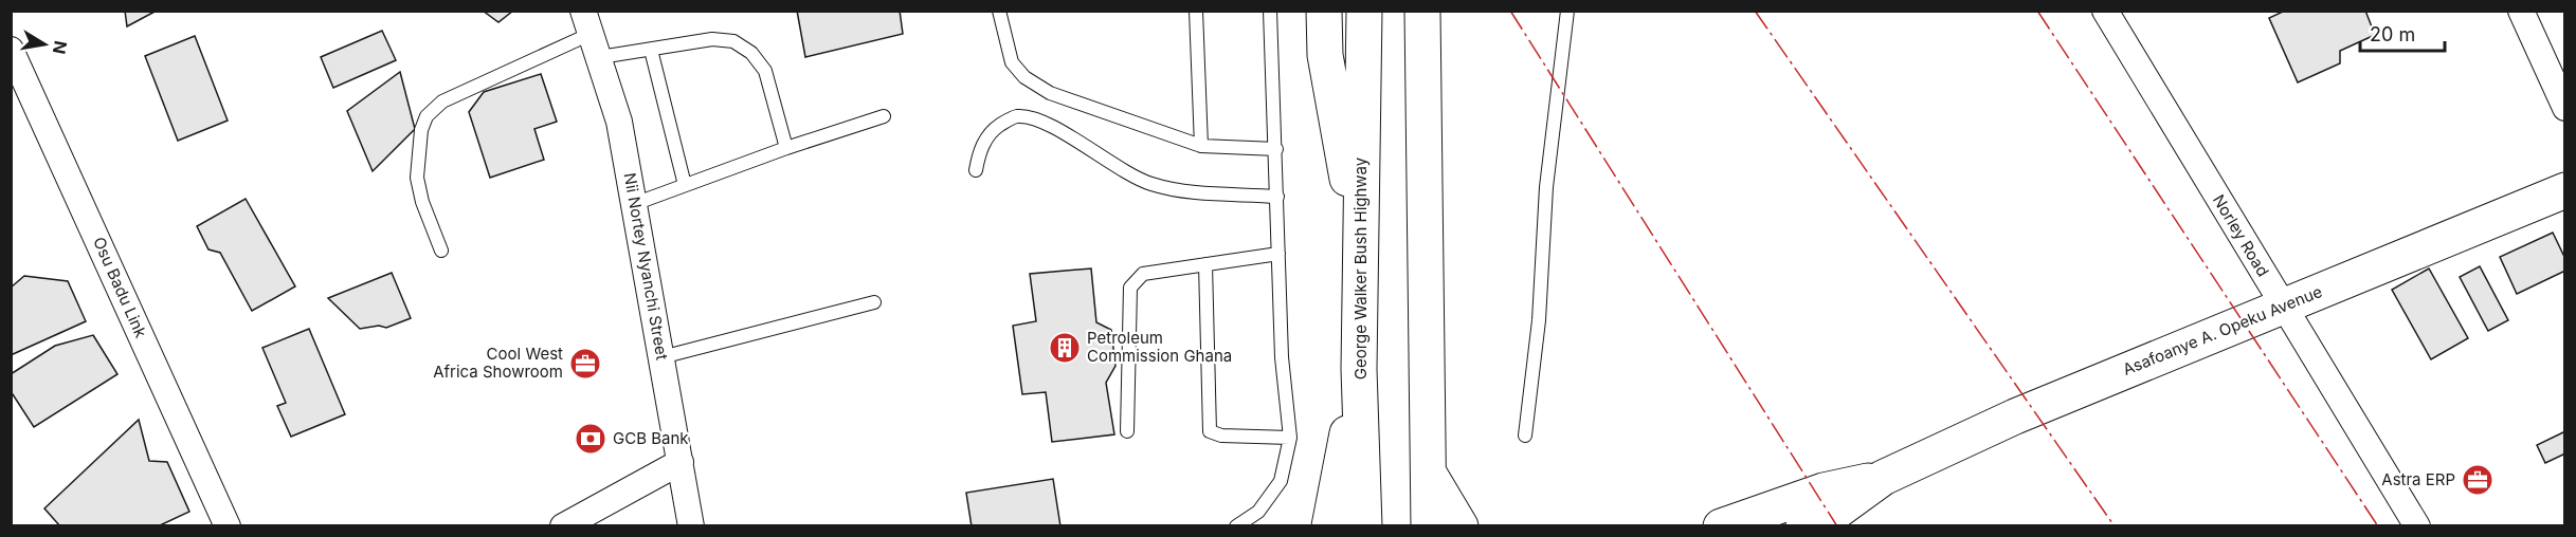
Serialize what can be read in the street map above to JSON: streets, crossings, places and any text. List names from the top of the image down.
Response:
{
  "streets": {
    "main road": ["George Walker Bush Highway", "Asafoanye A. Opeku Avenue"],
    "street": ["Norley Road", "Nii Nortey Nyanchi Street", "Osu Badu Link"]
  },
  "crossings": [
    ["Norley Road", "Asafoanye A. Opeku Avenue"]
  ],
  "places": {
    "building": ["Petroleum Commission Ghana"],
    "office": ["Cool West Africa Showroom", "Astra ERP"],
    "bank": ["GCB Bank"]
  },
  "scale_bar": "20 m",
  "north": "right"
}
